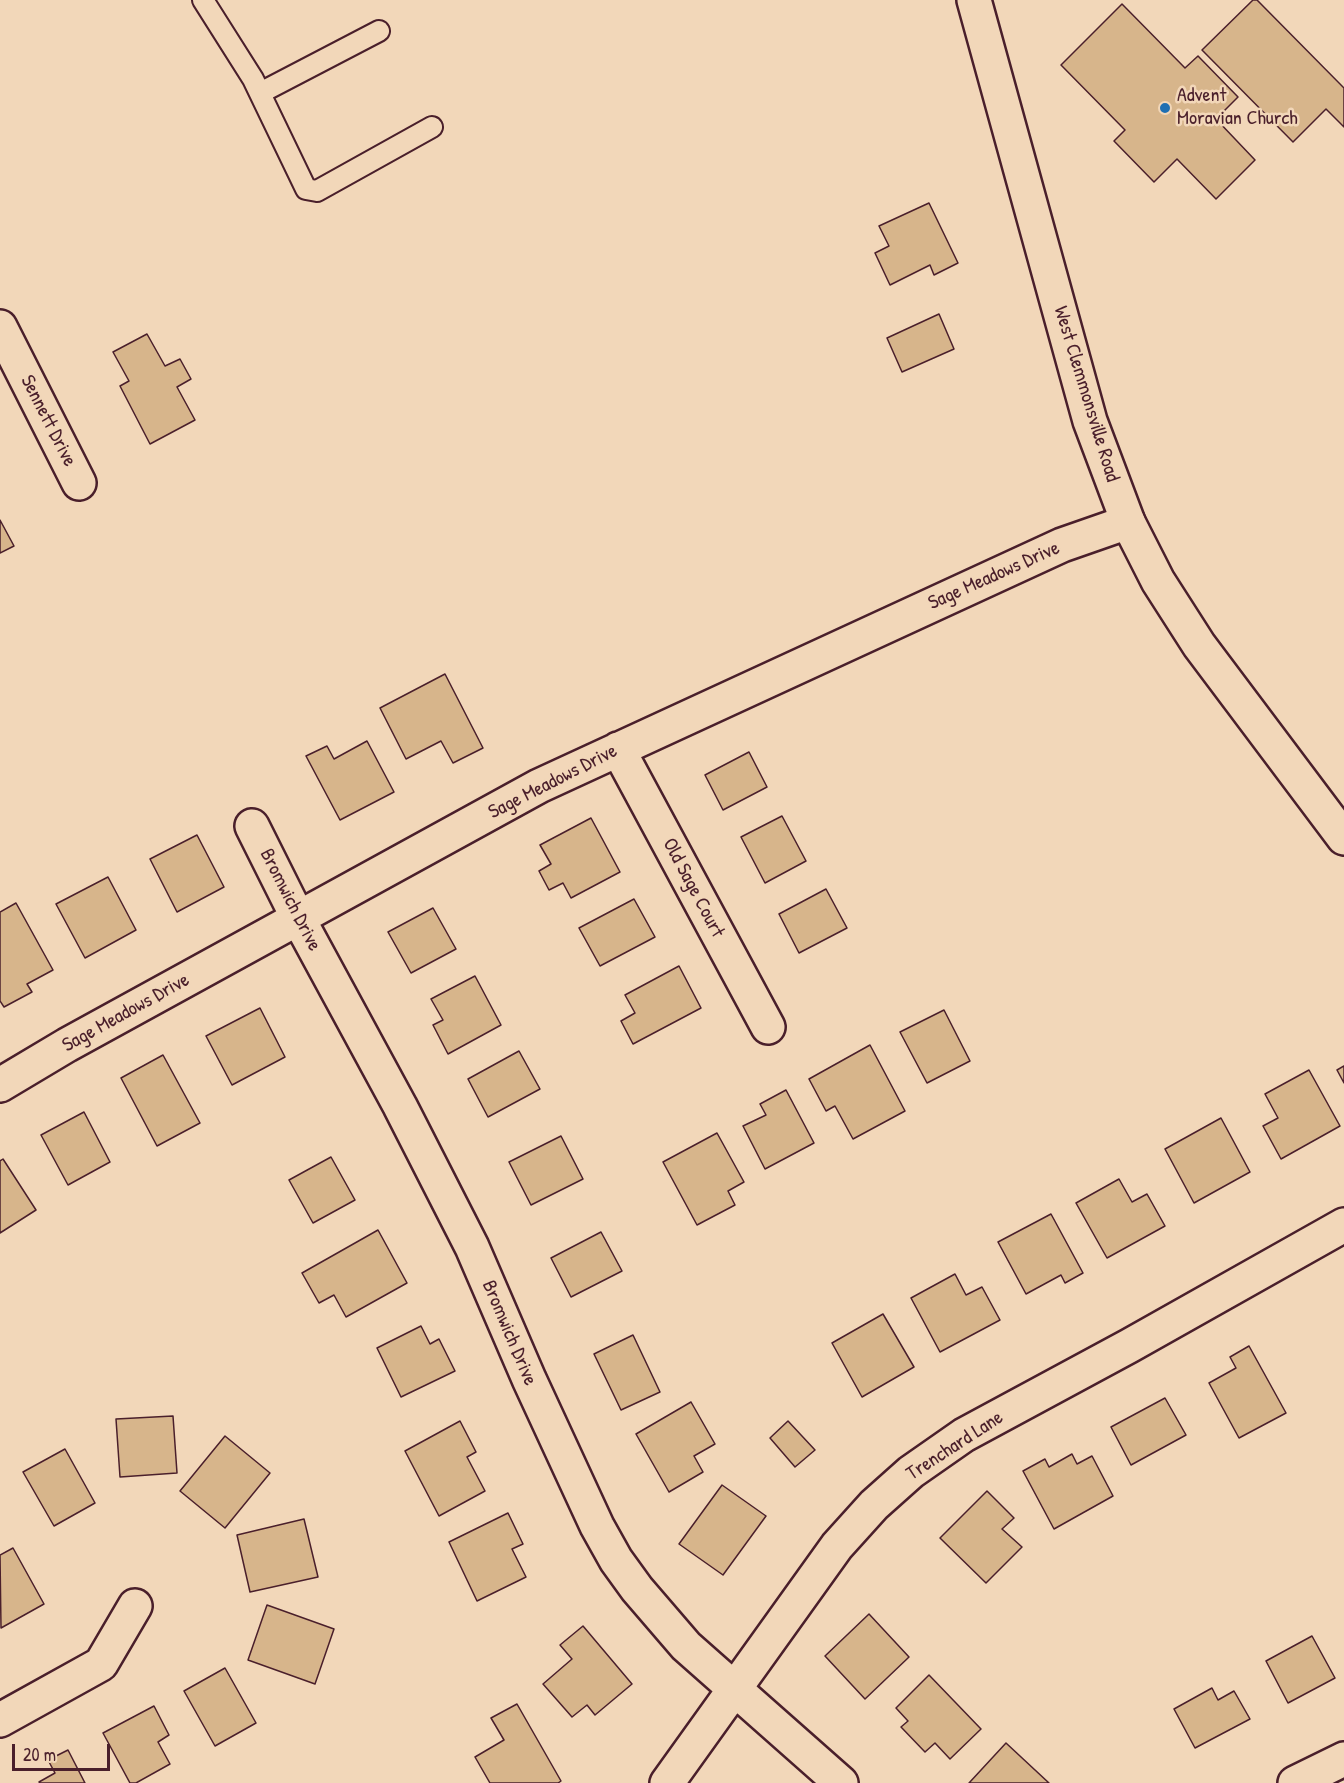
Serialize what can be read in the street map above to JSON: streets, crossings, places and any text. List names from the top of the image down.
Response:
{
  "streets": {
    "street": [
      "West Clemmonsville Road",
      "Sennett Drive",
      "Sage Meadows Drive",
      "Old Sage Court",
      "Bromwich Drive",
      "Trenchard Lane"
    ]
  },
  "crossings": [
    ["West Clemmonsville Road", "Sage Meadows Drive"],
    ["Sage Meadows Drive", "Old Sage Court"],
    ["Sage Meadows Drive", "Bromwich Drive"],
    ["Bromwich Drive", "Trenchard Lane"]
  ],
  "places": ["Advent Moravian Church"],
  "scale_bar": "20 m"
}
